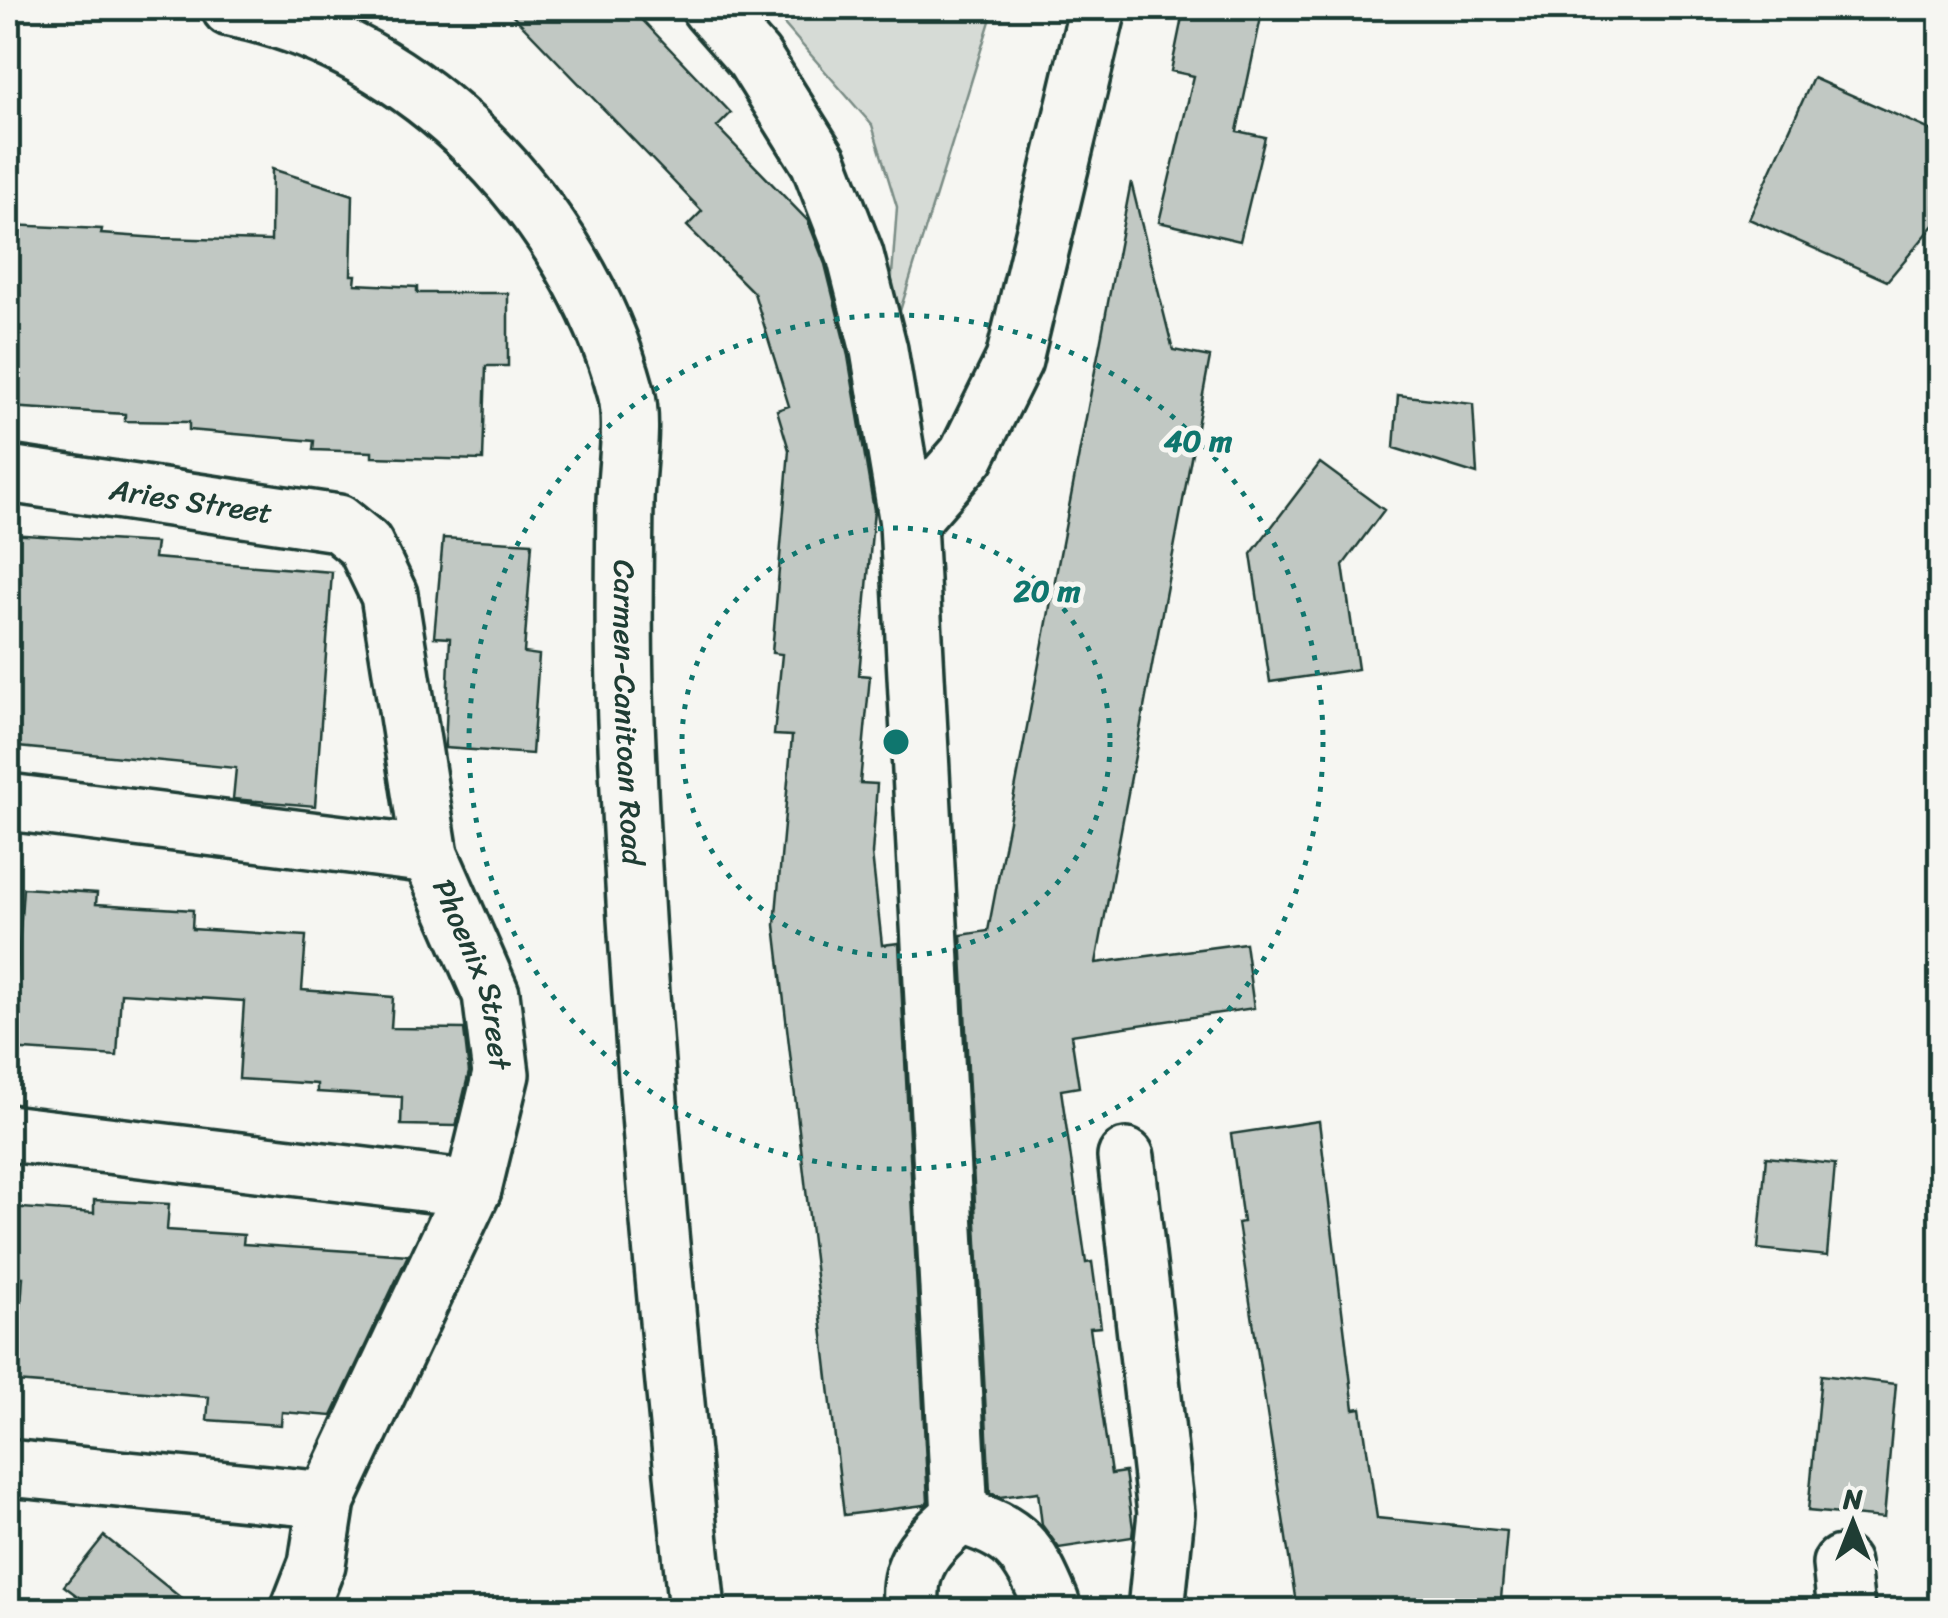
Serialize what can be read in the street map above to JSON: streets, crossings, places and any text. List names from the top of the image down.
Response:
{
  "streets": {
    "street": ["Aries Street", "Carmen-Canitoan Road", "Phoenix Street"]
  },
  "crossings": [
    ["Aries Street", "Phoenix Street"]
  ],
  "north": "top",
  "rings": ["40 m", "20 m"]
}
